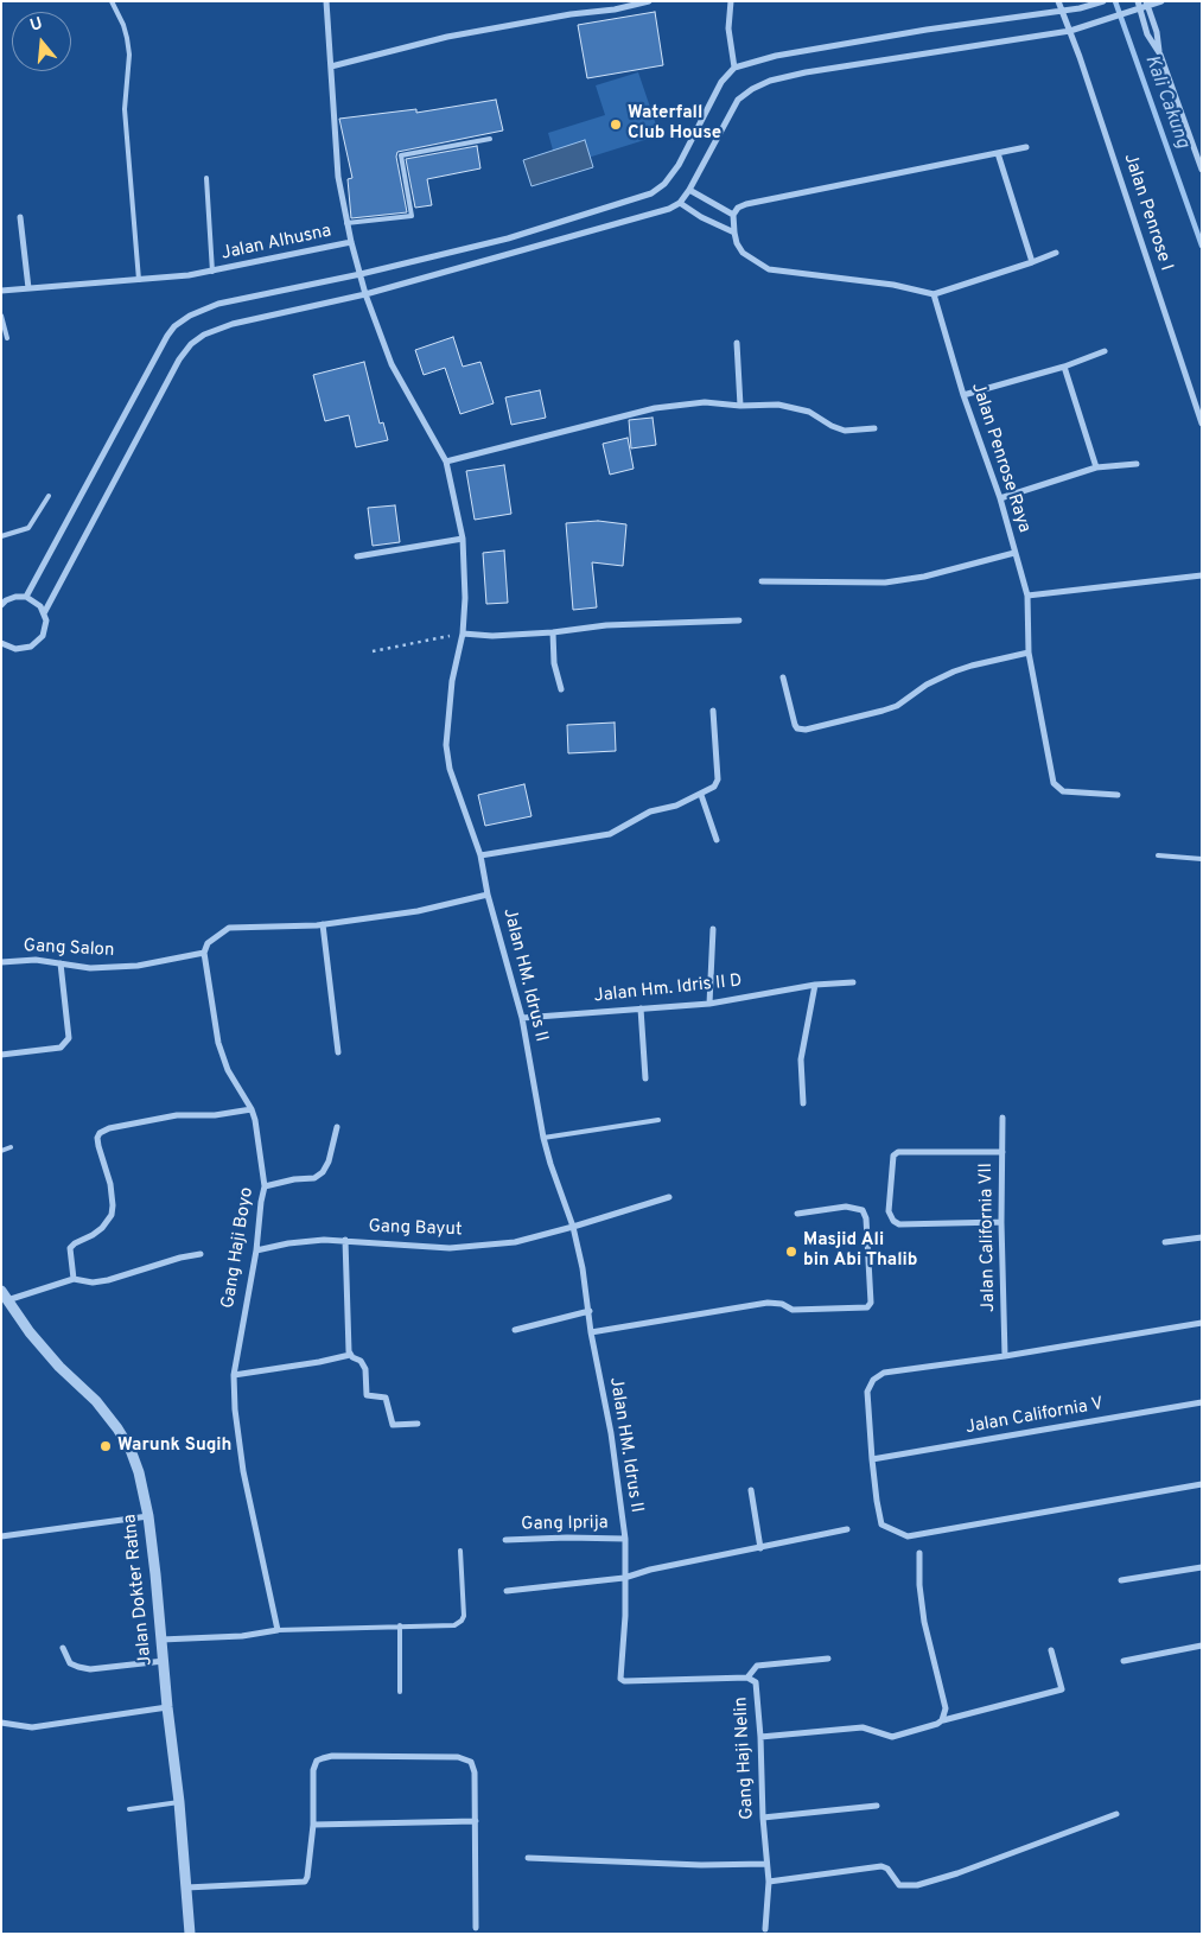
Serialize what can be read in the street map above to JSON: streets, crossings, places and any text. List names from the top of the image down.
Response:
{
  "streets": {
    "street": [
      "Jalan Penrose I",
      "Jalan Alhusna",
      "Jalan Penrose Raya",
      "Gang Salon",
      "Jalan HM. Idrus II",
      "Jalan Hm. Idris II D",
      "Gang Bayut",
      "Jalan California VII",
      "Gang Haji Boyo",
      "Jalan California V",
      "Gang Iprija",
      "Jalan Dokter Ratna",
      "Gang Haji Nelin"
    ]
  },
  "crossings": [
    ["Jalan Alhusna", "Jalan HM. Idrus II"],
    ["Gang Salon", "Gang Haji Boyo"],
    ["Jalan HM. Idrus II", "Jalan Hm. Idris II D"],
    ["Jalan HM. Idrus II", "Gang Bayut"],
    ["Jalan HM. Idrus II", "Gang Iprija"],
    ["Jalan HM. Idrus II", "Gang Haji Nelin"],
    ["Gang Bayut", "Gang Haji Boyo"]
  ],
  "water": ["Kali Cakung"],
  "places": ["Waterfall Club House", "Masjid Ali bin Abi Thalib", "Warunk Sugih"],
  "north": "top"
}
